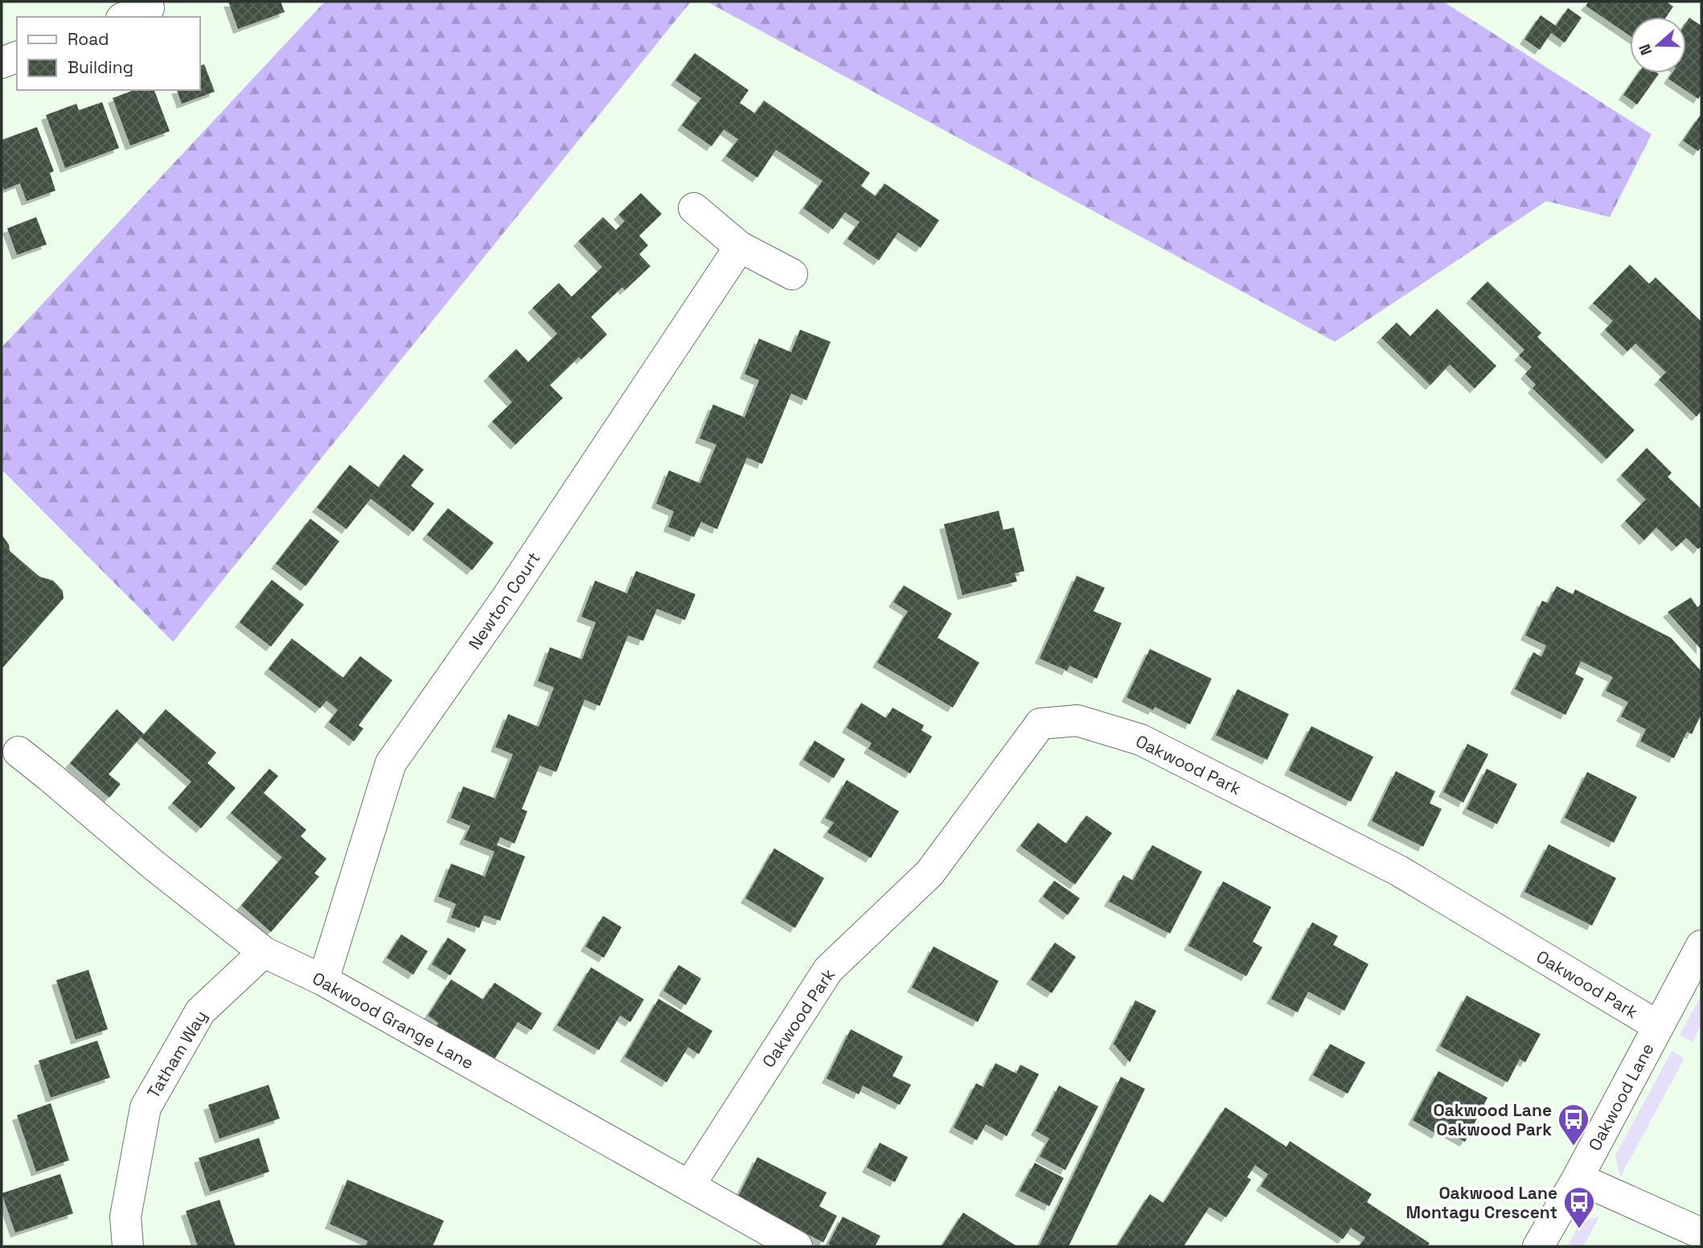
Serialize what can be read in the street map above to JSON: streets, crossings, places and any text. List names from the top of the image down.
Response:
{
  "streets": {
    "street": [
      "Newton Court",
      "Oakwood Park",
      "Oakwood Grange Lane",
      "Tatham Way",
      "Oakwood Lane"
    ]
  },
  "crossings": [
    ["Newton Court", "Oakwood Grange Lane"],
    ["Oakwood Park", "Oakwood Grange Lane"],
    ["Oakwood Park", "Oakwood Lane"],
    ["Oakwood Grange Lane", "Tatham Way"]
  ],
  "places": {
    "bus stop": ["Oakwood Lane Oakwood Park", "Oakwood Lane Montagu Crescent"]
  },
  "legend": ["Road", "Building"],
  "north": "left"
}
